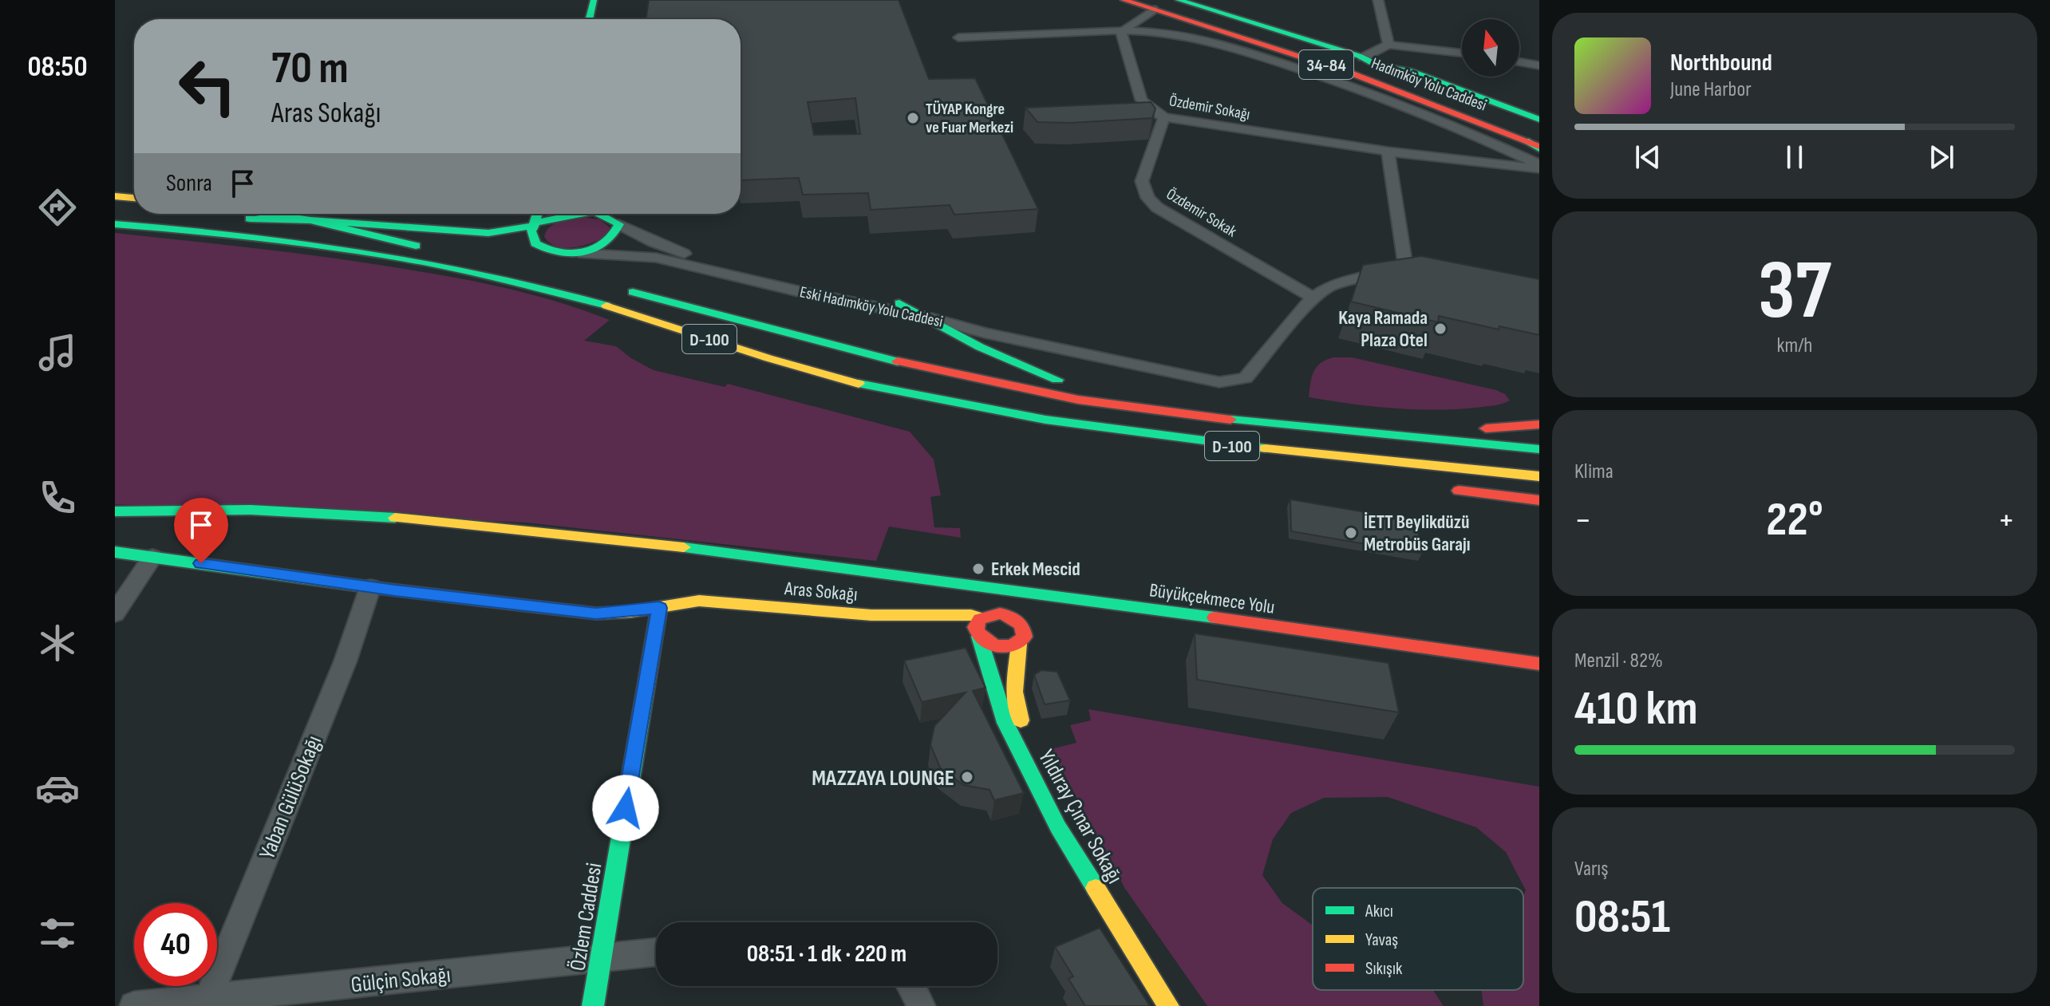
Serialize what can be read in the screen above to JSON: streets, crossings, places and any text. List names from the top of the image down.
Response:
{
  "streets": {
    "main road": [
      "34-84",
      "Hadımköy Yolu Caddesi",
      "Eski Hadımköy Yolu Caddesi",
      "D-100",
      "Aras Sokağı",
      "Büyükçekmece Yolu",
      "Yıldıray Çınar Sokağı",
      "Özlem Caddesi"
    ],
    "street": [
      "Özdemir Sokağı",
      "Özdemir Sokak",
      "Yaban GülüSokağı",
      "Gülçin Sokağı"
    ]
  },
  "crossings": [
    ["Özdemir Sokağı", "Özdemir Sokak"],
    ["Aras Sokağı", "Yaban GülüSokağı"],
    ["Aras Sokağı", "Yıldıray Çınar Sokağı"],
    ["Aras Sokağı", "Özlem Caddesi"],
    ["Büyükçekmece Yolu", "Yıldıray Çınar Sokağı"],
    ["Yaban GülüSokağı", "Gülçin Sokağı"],
    ["Özlem Caddesi", "Gülçin Sokağı"]
  ],
  "places": [
    "TÜYAP Kongre ve Fuar Merkezi",
    "Kaya Ramada Plaza Otel",
    "İETT Beylikdüzü Metrobüs Garajı",
    "Erkek Mescid",
    "MAZZAYA LOUNGE"
  ],
  "legend": ["Akıcı", "Yavaş", "Sıkışık"],
  "north": "top",
  "page": {
    "tabs": "08:50",
    "turn": ["70 m", "Aras Sokağı"],
    "song": ["Northbound", "June Harbor"],
    "then": "Sonra",
    "tile": [
      ["37", "km/h"],
      "Klima",
      ["Menzil · 82%", "410 km"],
      ["Varış", "08:51"]
    ],
    "heat": ["−", "22°", "+"],
    "limit": "40",
    "trip": "08:51 · 1 dk · 220 m"
  }
}
